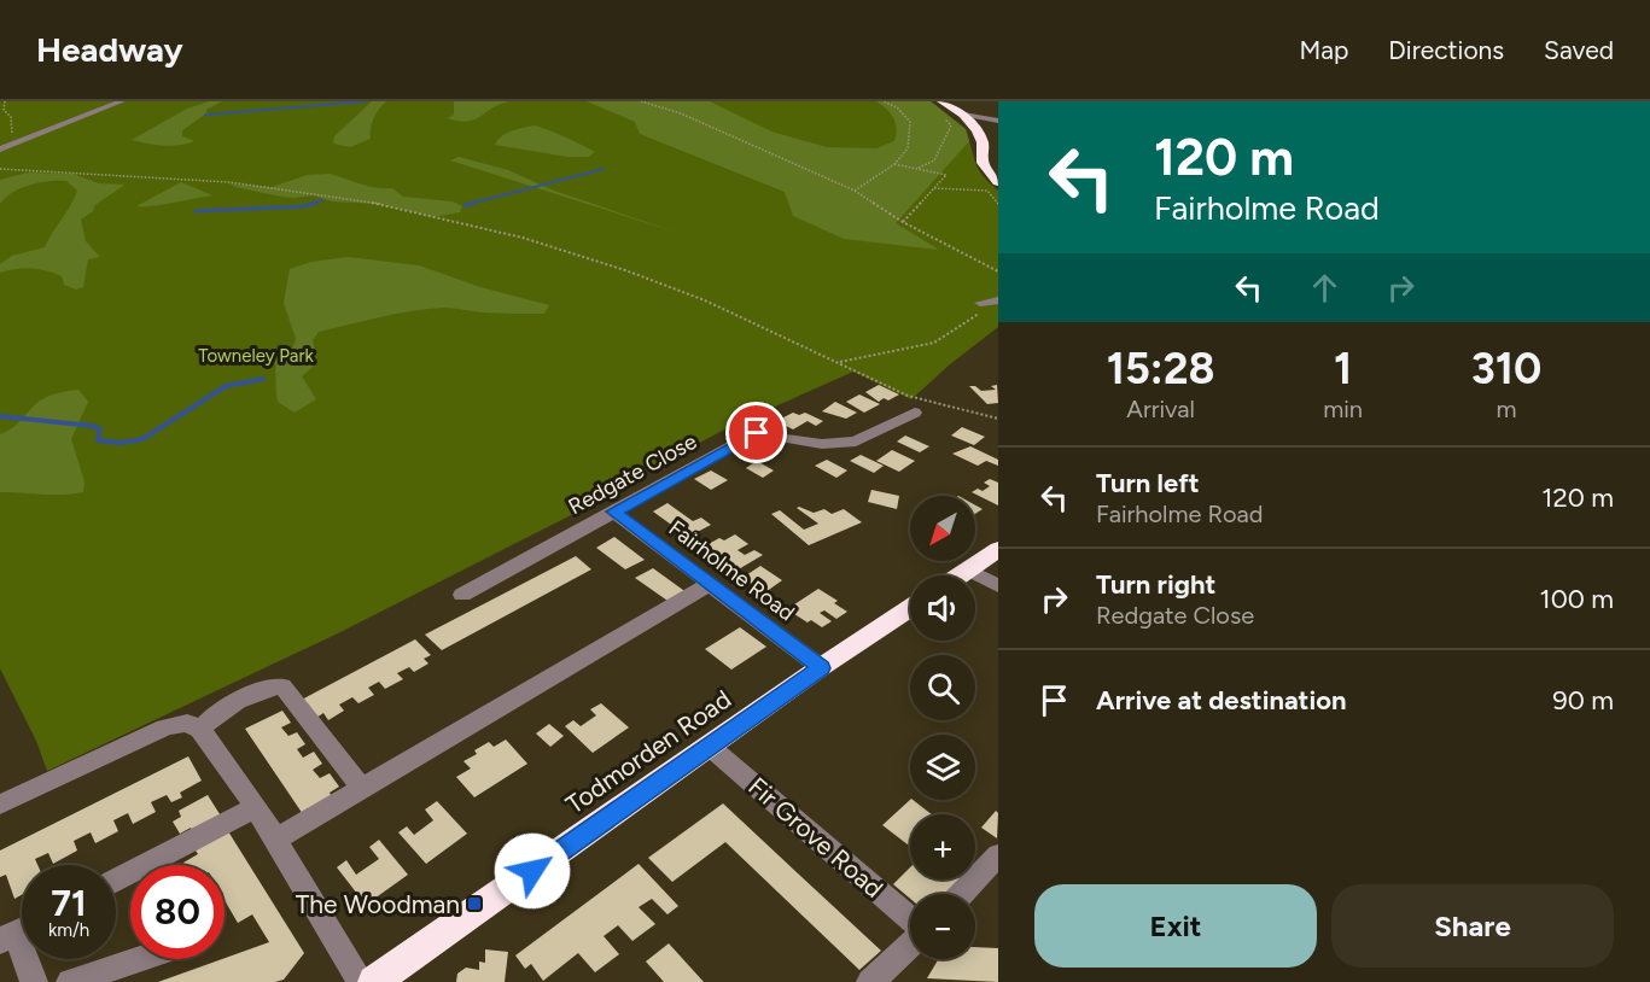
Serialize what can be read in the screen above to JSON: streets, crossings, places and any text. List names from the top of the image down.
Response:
{
  "streets": {
    "highway": ["Todmorden Road"],
    "street": ["Redgate Close", "Fairholme Road", "Fir Grove Road"]
  },
  "crossings": [
    ["Redgate Close", "Fairholme Road"],
    ["Fairholme Road", "Todmorden Road"],
    ["Todmorden Road", "Fir Grove Road"]
  ],
  "parks": ["Towneley Park"],
  "places": {
    "transit": ["The Woodman"]
  },
  "north": "bottom left",
  "page": {
    "header": "Headway",
    "nav": ["Map", "Directions", "Saved"],
    "turn": ["120 m", "Fairholme Road"],
    "eta": [
      "15:28",
      "Arrival",
      "1",
      "min",
      "310",
      "m"
    ],
    "list": [
      {
        "name": "Turn left",
        "note": "Fairholme Road",
        "value": "120 m"
      },
      {
        "name": "Turn right",
        "note": "Redgate Close",
        "value": "100 m"
      },
      {
        "name": "Arrive at destination",
        "value": "90 m"
      }
    ],
    "map_buttons": ["+", "−"],
    "speed": "71 km/h",
    "limit": "80",
    "buttons": ["Exit", "Share"]
  }
}
